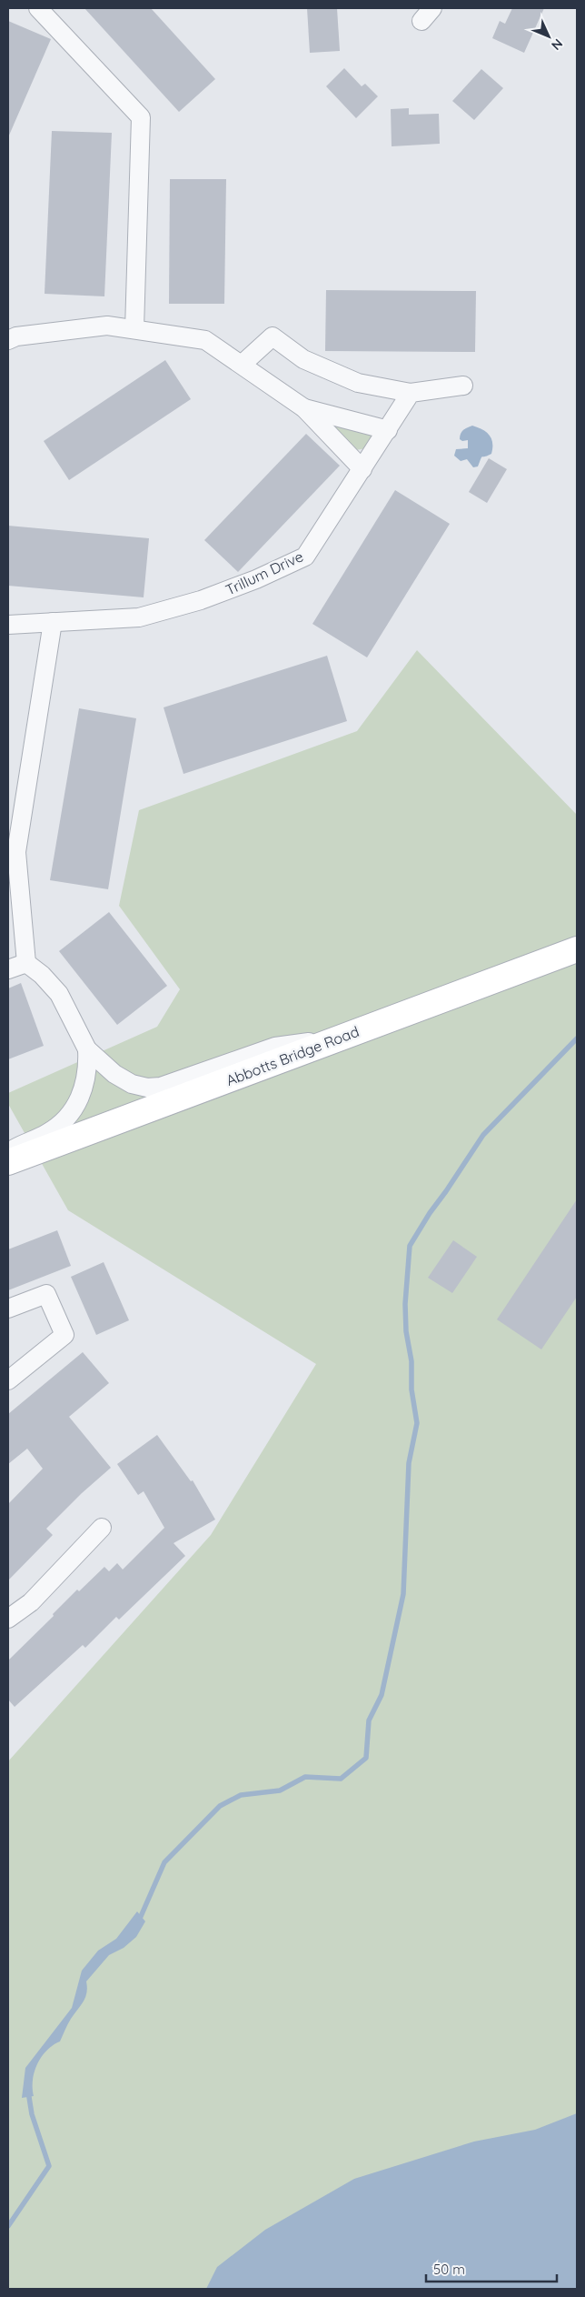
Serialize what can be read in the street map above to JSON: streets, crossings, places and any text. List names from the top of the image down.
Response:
{
  "streets": {
    "main road": ["Abbotts Bridge Road"],
    "street": ["Trillum Drive"]
  },
  "scale_bar": "50 m",
  "north": "bottom right"
}
